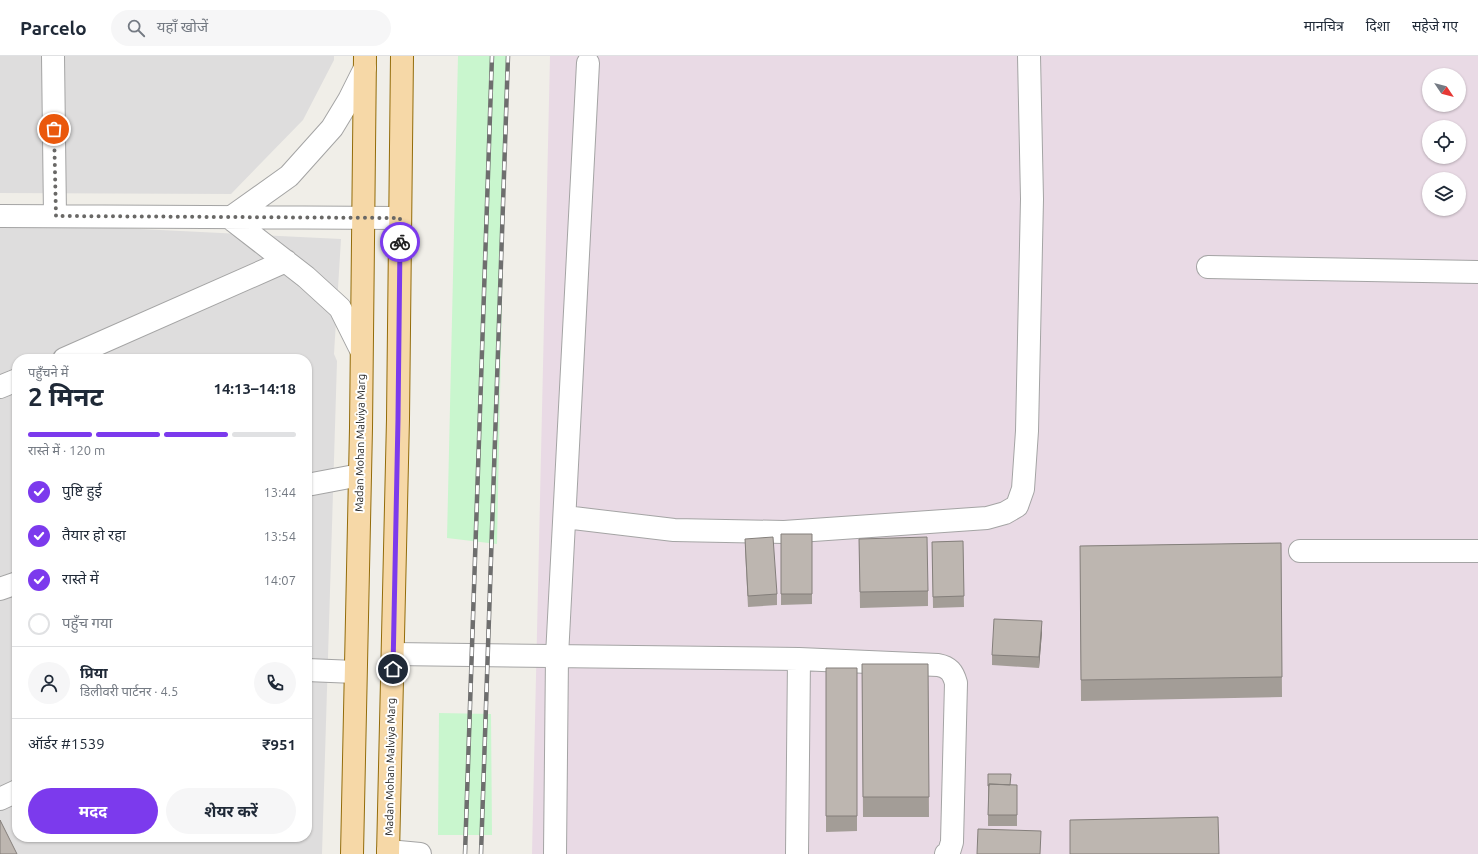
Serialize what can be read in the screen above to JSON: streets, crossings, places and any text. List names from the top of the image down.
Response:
{
  "streets": {
    "main road": ["Madan Mohan Malviya Marg"]
  },
  "north": "bottom right",
  "page": {
    "header": "Parcelo",
    "search": "यहाँ खोजें",
    "nav": ["मानचित्र", "दिशा", "सहेजे गए"],
    "heading": ["2 मिनट", "पहुँचने में", "14:13–14:18"],
    "panel": [
      "प्रिया",
      "डिलीवरी पार्टनर · 4.5",
      "ऑर्डर #1539",
      "₹951"
    ],
    "bar": "रास्ते में · 120 m",
    "list": [
      ["पुष्टि हुई", "13:44"],
      ["तैयार हो रहा", "13:54"],
      ["रास्ते में", "14:07"],
      "पहुँच गया"
    ],
    "buttons": ["मदद", "शेयर करें"]
  }
}
